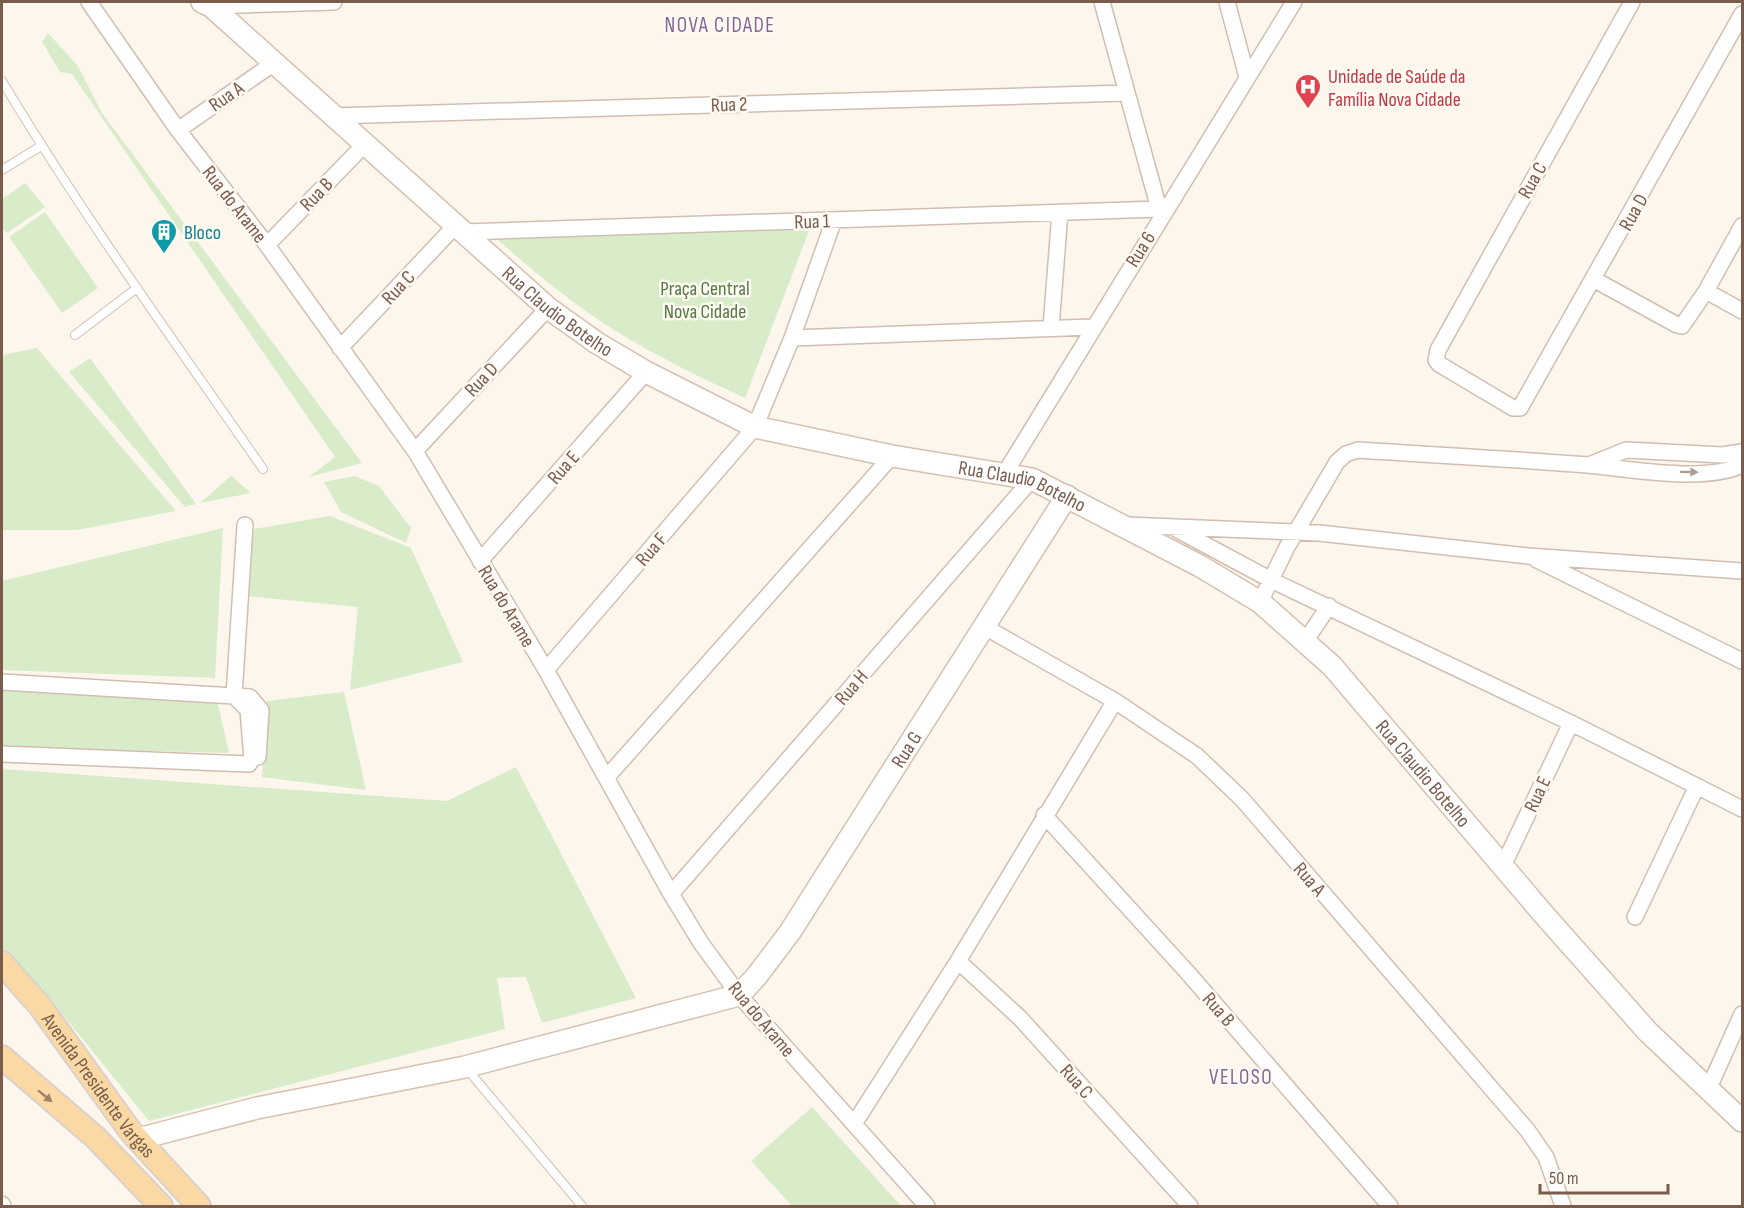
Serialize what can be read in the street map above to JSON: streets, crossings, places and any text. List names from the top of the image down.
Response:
{
  "streets": {
    "main road": ["Avenida Presidente Vargas"],
    "street": [
      "Rua A",
      "Rua 2",
      "Rua C",
      "Rua B",
      "Rua do Arame",
      "Rua D",
      "Rua 1",
      "Rua 6",
      "Rua Claudio Botelho",
      "Rua E",
      "Rua F",
      "Rua H",
      "Rua G"
    ]
  },
  "crossings": [
    ["Rua A", "Rua do Arame"],
    ["Rua A", "Rua Claudio Botelho"],
    ["Rua A", "Rua G"],
    ["Rua 2", "Rua 6"],
    ["Rua 2", "Rua Claudio Botelho"],
    ["Rua C", "Rua do Arame"],
    ["Rua C", "Rua D"],
    ["Rua C", "Rua 1"],
    ["Rua C", "Rua Claudio Botelho"],
    ["Rua B", "Rua do Arame"],
    ["Rua B", "Rua Claudio Botelho"],
    ["Rua do Arame", "Rua D"],
    ["Rua do Arame", "Rua E"],
    ["Rua do Arame", "Rua F"],
    ["Rua do Arame", "Rua H"],
    ["Rua do Arame", "Rua G"],
    ["Rua D", "Rua Claudio Botelho"],
    ["Rua 1", "Rua 6"],
    ["Rua 1", "Rua Claudio Botelho"],
    ["Rua 1", "Rua F"],
    ["Rua 6", "Rua Claudio Botelho"],
    ["Rua Claudio Botelho", "Rua E"],
    ["Rua Claudio Botelho", "Rua F"],
    ["Rua Claudio Botelho", "Rua H"],
    ["Rua Claudio Botelho", "Rua G"]
  ],
  "districts": ["NOVA CIDADE", "VELOSO"],
  "parks": ["Praça Central Nova Cidade"],
  "places": {
    "hospital": ["Unidade de Saúde da Família Nova Cidade"],
    "building": ["Bloco"]
  },
  "scale_bar": "50 m"
}
